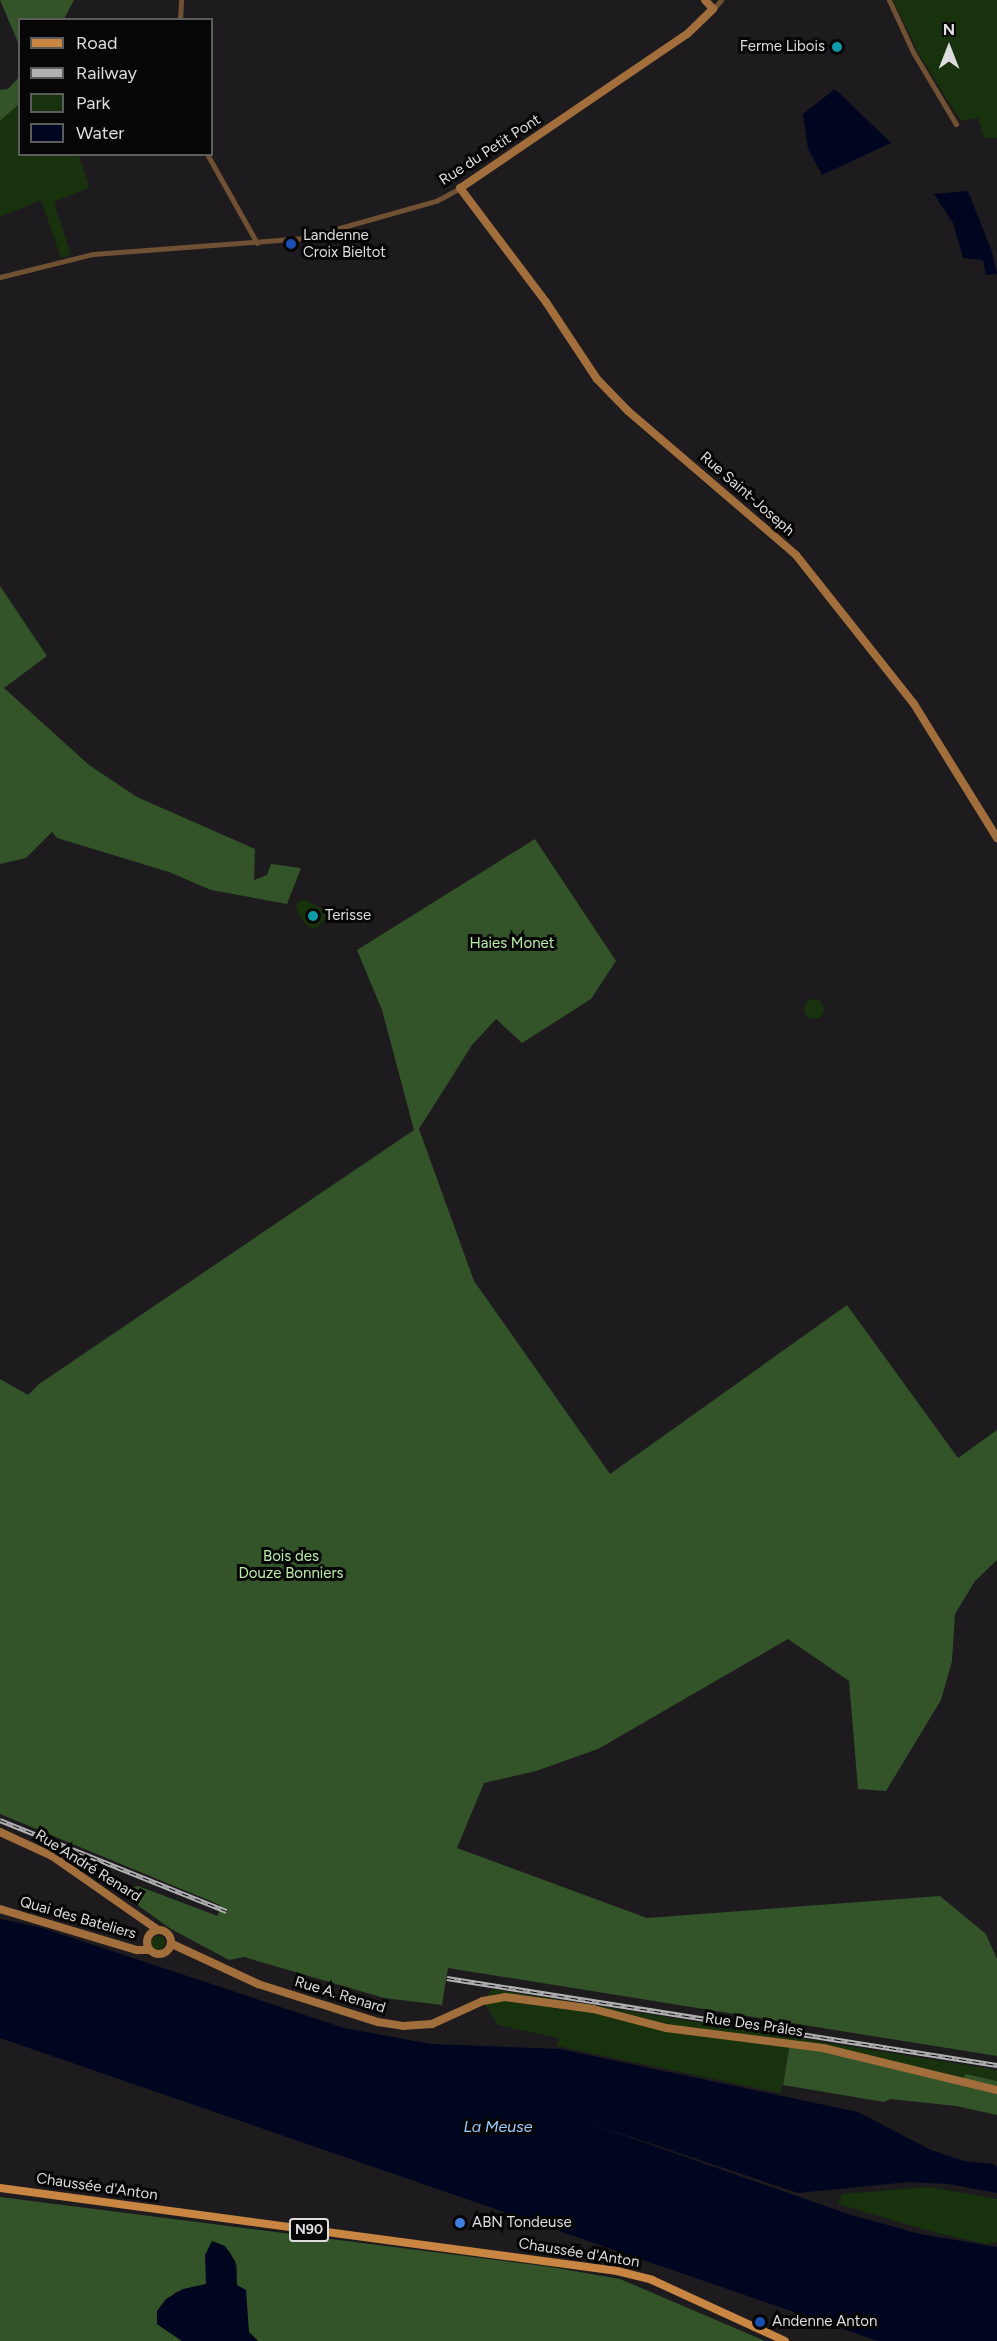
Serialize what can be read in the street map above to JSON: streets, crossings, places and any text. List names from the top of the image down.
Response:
{
  "streets": {
    "main road": ["Chaussée d'Anton", "N90"],
    "street": [
      "Rue du Petit Pont",
      "Rue Saint-Joseph",
      "Rue André Renard",
      "Quai des Bateliers",
      "Rue A. Renard",
      "Rue Des Prâles"
    ]
  },
  "crossings": [
    ["Rue du Petit Pont", "Rue Saint-Joseph"],
    ["Rue André Renard", "Quai des Bateliers"],
    ["Rue André Renard", "Rue A. Renard"],
    ["Quai des Bateliers", "Rue A. Renard"],
    ["Rue A. Renard", "Rue Des Prâles"]
  ],
  "water": ["La Meuse"],
  "parks": ["Haies Monet", "Bois des Douze Bonniers"],
  "places": [
    "Ferme Libois",
    "Landenne Croix Bieltot",
    "Terisse",
    "ABN Tondeuse",
    "Andenne Anton"
  ],
  "legend": [
    "Road",
    "Railway",
    "Park",
    "Water"
  ],
  "north": "top"
}
